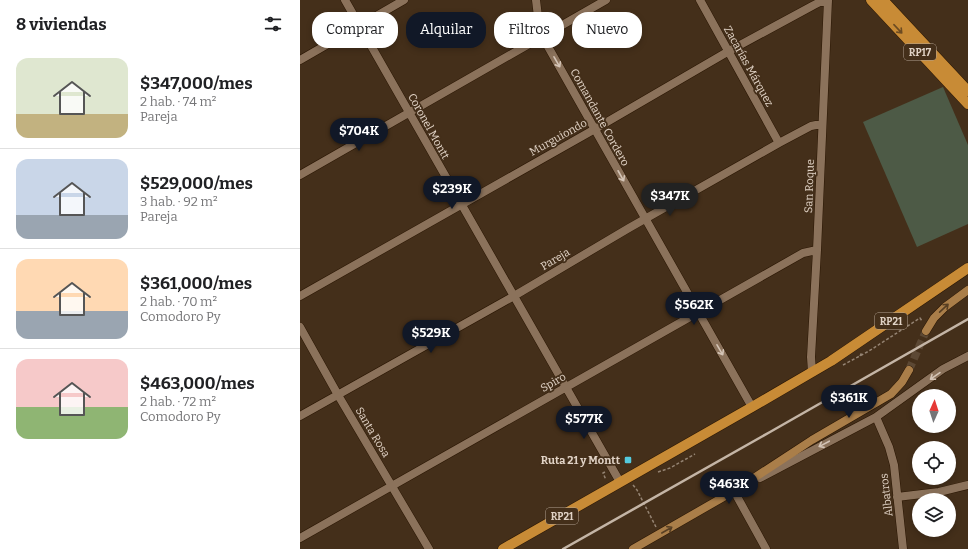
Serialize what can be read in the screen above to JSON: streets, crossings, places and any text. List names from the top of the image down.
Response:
{
  "streets": {
    "main road": ["RP17", "RP21"],
    "street": [
      "Zacarías Márquez",
      "Comandante Cordero",
      "Coronel Montt",
      "Murguiondo",
      "San Roque",
      "Pareja",
      "Spiro",
      "Santa Rosa",
      "Albatros"
    ]
  },
  "crossings": [
    ["Zacarías Márquez", "Murguiondo"],
    ["Zacarías Márquez", "Pareja"],
    ["Comandante Cordero", "Murguiondo"],
    ["Comandante Cordero", "Pareja"],
    ["Comandante Cordero", "RP21"],
    ["Comandante Cordero", "Spiro"],
    ["Coronel Montt", "Murguiondo"],
    ["Coronel Montt", "Pareja"],
    ["Coronel Montt", "RP21"],
    ["Coronel Montt", "Spiro"],
    ["Murguiondo", "San Roque"],
    ["San Roque", "Pareja"],
    ["San Roque", "RP21"],
    ["San Roque", "Spiro"],
    ["Pareja", "Santa Rosa"],
    ["Spiro", "Santa Rosa"]
  ],
  "one_way": ["Comandante Cordero"],
  "places": {
    "transit": ["Ruta 21 y Montt"]
  },
  "north": "top",
  "page": {
    "heading": "8 viviendas",
    "chip": [
      "Comprar",
      "Alquilar",
      "Filtros",
      "Nuevo"
    ],
    "list": [
      {
        "name": "$347,000/mes",
        "note": "2 hab. · 74 m² · Pareja"
      },
      {
        "name": "$529,000/mes",
        "note": "3 hab. · 92 m² · Pareja"
      },
      {
        "name": "$361,000/mes",
        "note": "2 hab. · 70 m² · Comodoro Py"
      },
      {
        "name": "$463,000/mes",
        "note": "2 hab. · 72 m² · Comodoro Py"
      }
    ],
    "price": [
      "$704K",
      "$239K",
      "$347K",
      "$562K",
      "$529K",
      "$361K",
      "$577K",
      "$463K"
    ]
  }
}
